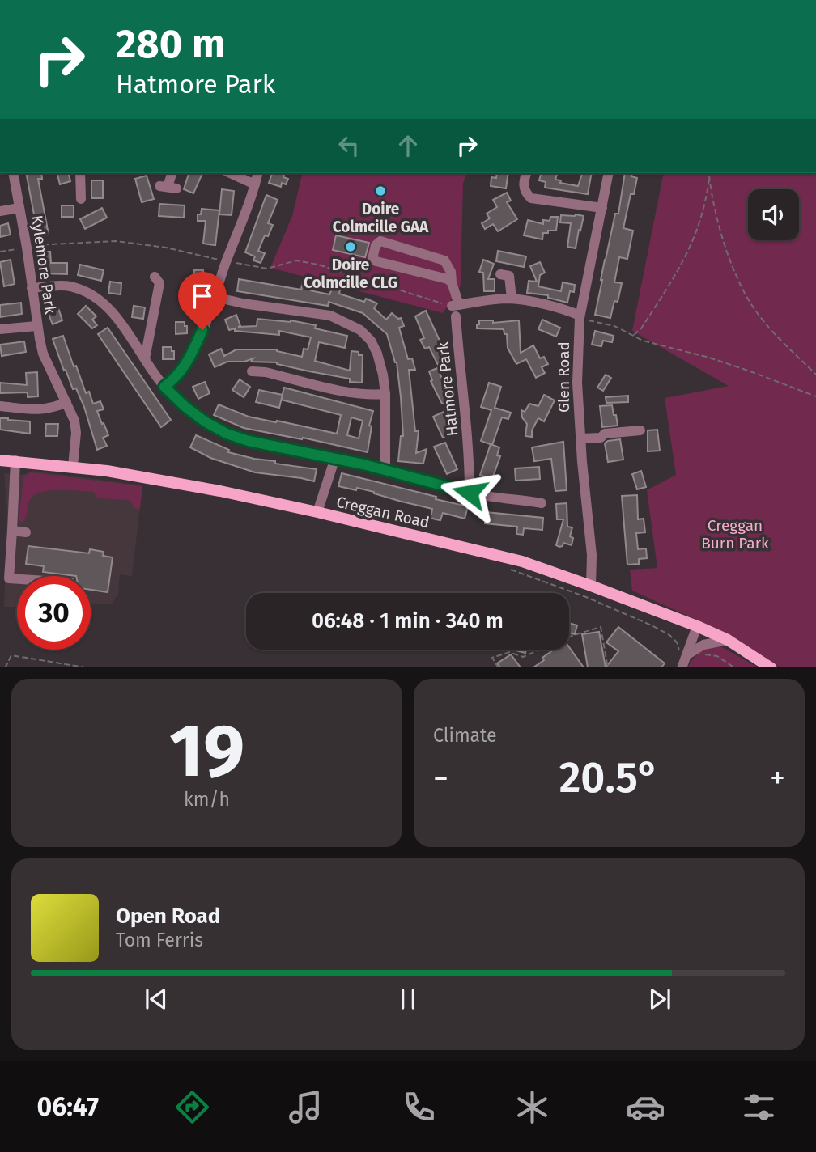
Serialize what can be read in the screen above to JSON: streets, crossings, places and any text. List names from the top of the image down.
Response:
{
  "streets": {
    "main road": ["Creggan Road"],
    "street": ["Kylemore Park", "Glen Road", "Hatmore Park"]
  },
  "crossings": [
    ["Kylemore Park", "Creggan Road"],
    ["Glen Road", "Creggan Road"]
  ],
  "parks": ["Creggan Burn Park"],
  "places": ["Doire Colmcille GAA", "Doire Colmcille CLG"],
  "page": {
    "turn": ["280 m", "Hatmore Park"],
    "limit": "30",
    "trip": "06:48 · 1 min · 340 m",
    "tile": [
      ["19", "km/h"],
      "Climate"
    ],
    "heat": ["−", "20.5°", "+"],
    "song": ["Open Road", "Tom Ferris"],
    "tabs": "06:47"
  }
}
